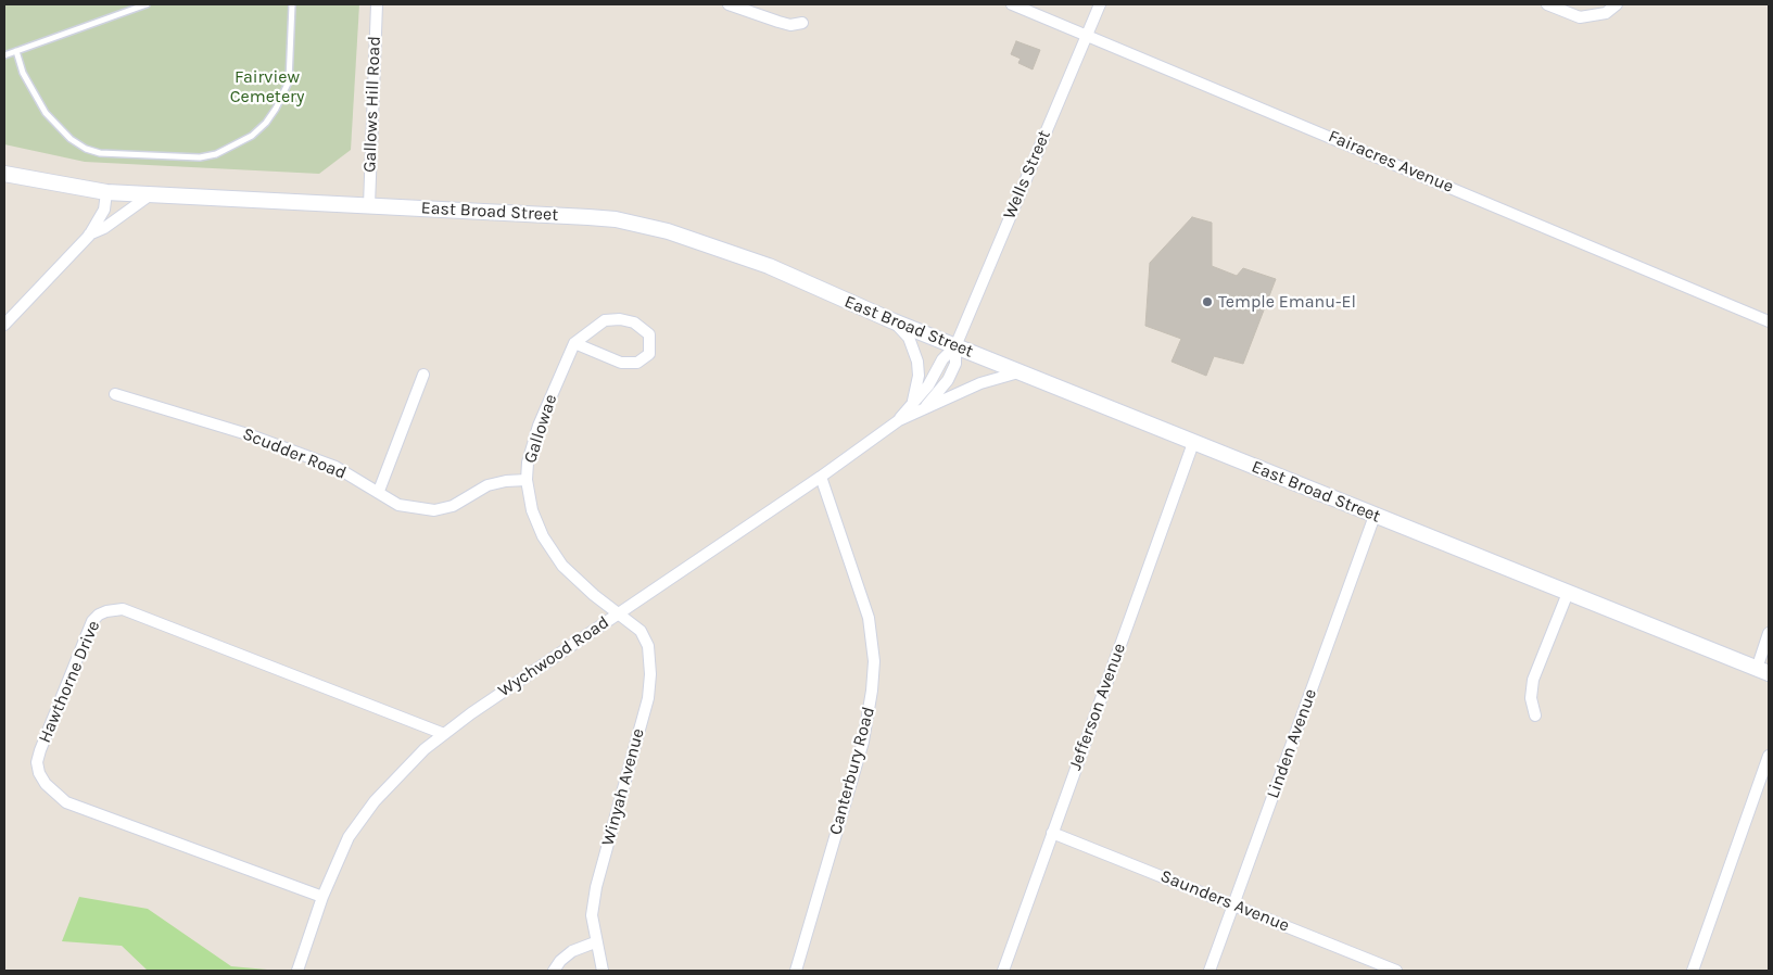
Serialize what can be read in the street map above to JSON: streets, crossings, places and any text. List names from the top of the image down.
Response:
{
  "streets": {
    "street": [
      "Gallows Hill Road",
      "Fairacres Avenue",
      "Wells Street",
      "East Broad Street",
      "Gallowae",
      "Scudder Road",
      "Wychwood Road",
      "Hawthorne Drive",
      "Jefferson Avenue",
      "Linden Avenue",
      "Canterbury Road",
      "Winyah Avenue",
      "Saunders Avenue"
    ]
  },
  "crossings": [
    ["Gallows Hill Road", "East Broad Street"],
    ["Fairacres Avenue", "Wells Street"],
    ["Wells Street", "East Broad Street"],
    ["Wells Street", "Wychwood Road"],
    ["East Broad Street", "Wychwood Road"],
    ["East Broad Street", "Jefferson Avenue"],
    ["East Broad Street", "Linden Avenue"],
    ["Gallowae", "Scudder Road"],
    ["Gallowae", "Wychwood Road"],
    ["Gallowae", "Winyah Avenue"],
    ["Wychwood Road", "Hawthorne Drive"],
    ["Wychwood Road", "Canterbury Road"],
    ["Wychwood Road", "Winyah Avenue"],
    ["Jefferson Avenue", "Saunders Avenue"],
    ["Linden Avenue", "Saunders Avenue"]
  ],
  "parks": ["Fairview Cemetery"],
  "places": ["Temple Emanu-El"]
}
